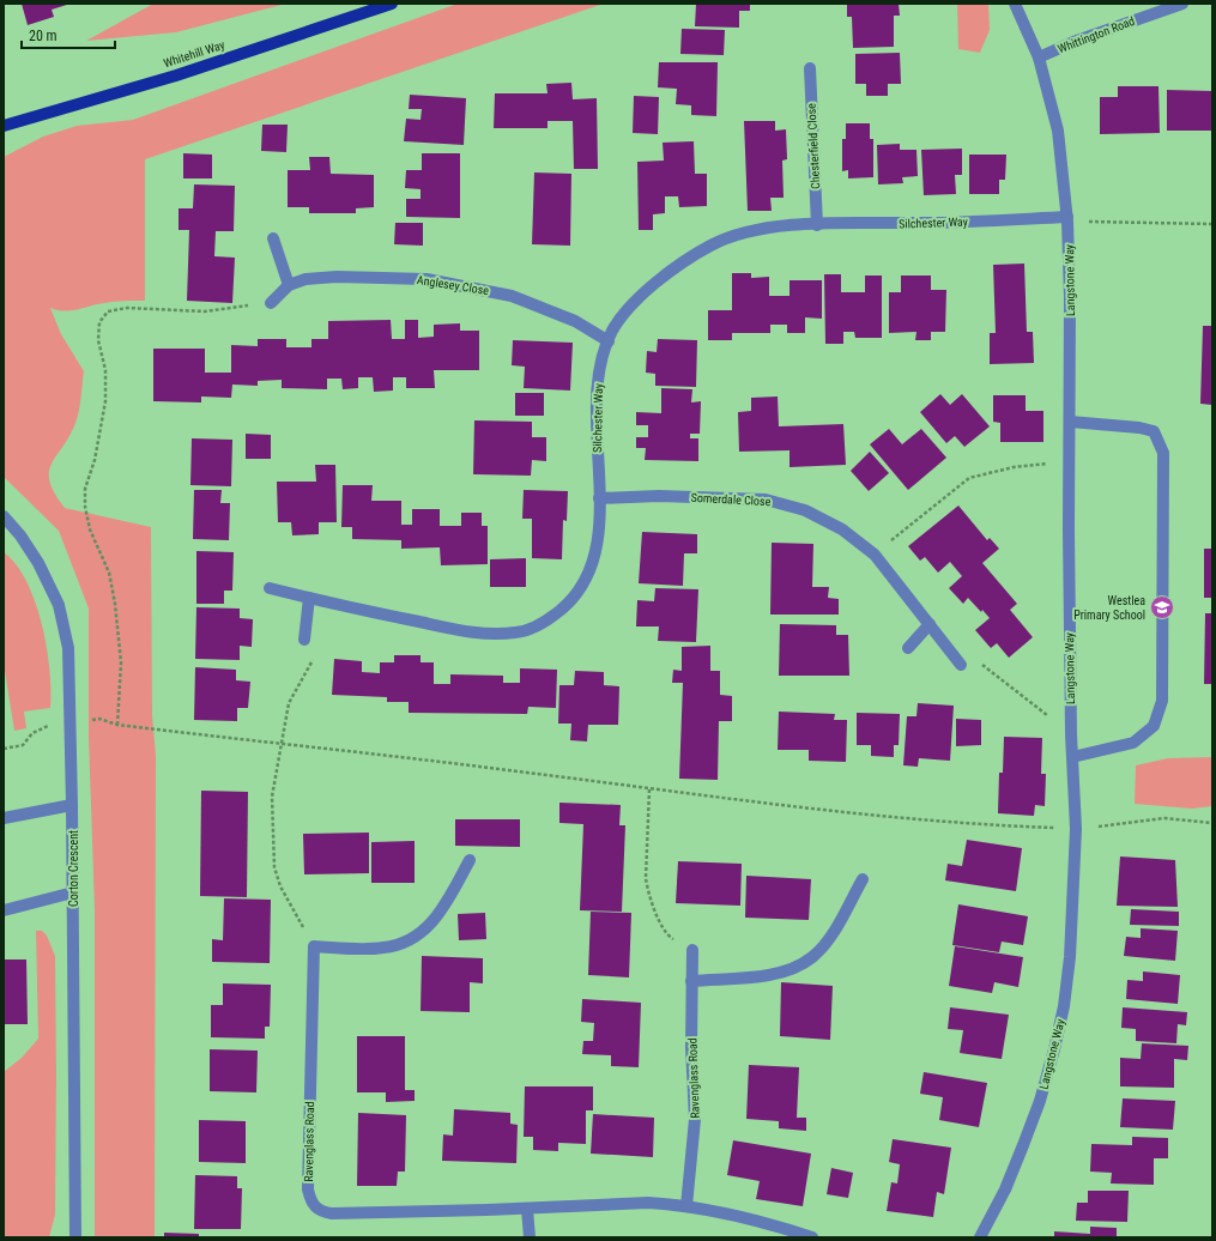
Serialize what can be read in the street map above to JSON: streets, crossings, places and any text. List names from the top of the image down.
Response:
{
  "streets": {
    "main road": ["Whitehill Way"],
    "street": [
      "Whittington Road",
      "Chesterfield Close",
      "Silchester Way",
      "Langstone Way",
      "Anglesey Close",
      "Somerdale Close",
      "Corton Crescent",
      "Ravenglass Road"
    ]
  },
  "crossings": [
    ["Whittington Road", "Langstone Way"],
    ["Chesterfield Close", "Silchester Way"],
    ["Silchester Way", "Langstone Way"],
    ["Silchester Way", "Anglesey Close"],
    ["Silchester Way", "Somerdale Close"]
  ],
  "places": {
    "school or university": ["Westlea Primary School"]
  },
  "scale_bar": "20 m"
}
